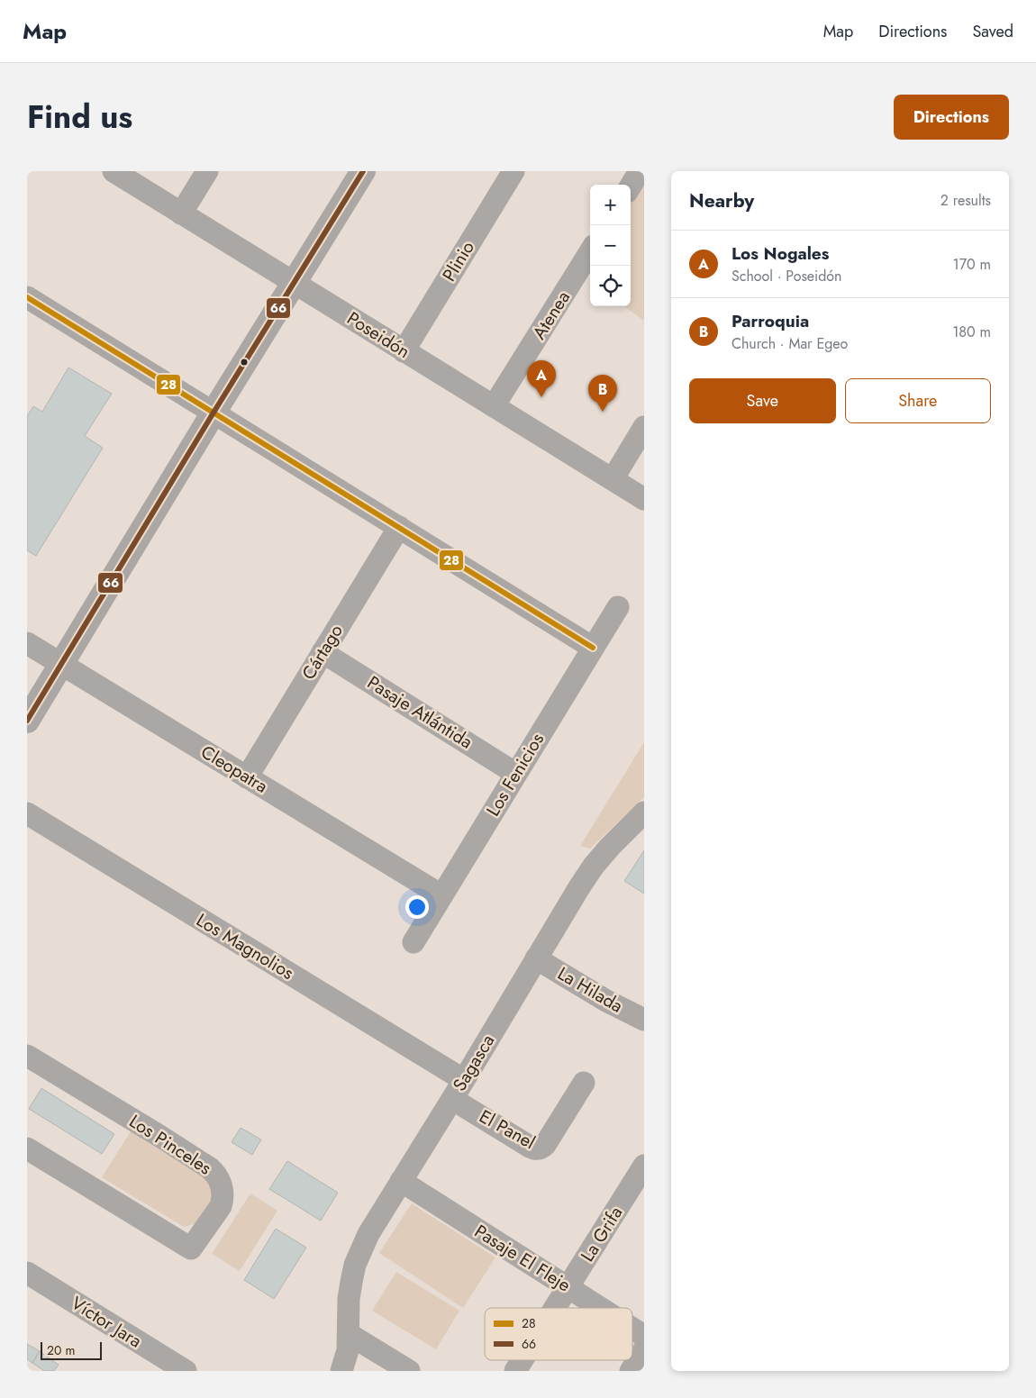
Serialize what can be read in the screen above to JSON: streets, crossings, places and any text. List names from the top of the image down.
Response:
{
  "streets": {
    "street": [
      "Plinio",
      "Atenea",
      "Poseidón",
      "Cártago",
      "Pasaje Atlántida",
      "Cleopatra",
      "Los Fenicios",
      "Los Magnolios",
      "La Hilada",
      "Sagasca",
      "El Panel",
      "Los Pinceles",
      "La Grifa",
      "Pasaje El Fleje",
      "Víctor Jara"
    ]
  },
  "crossings": [
    ["Plinio", "Poseidón"],
    ["Atenea", "Poseidón"],
    ["Cártago", "Pasaje Atlántida"],
    ["Cártago", "Cleopatra"],
    ["Pasaje Atlántida", "Los Fenicios"],
    ["Cleopatra", "Los Fenicios"],
    ["Los Magnolios", "Sagasca"],
    ["La Hilada", "Sagasca"],
    ["Sagasca", "El Panel"],
    ["Sagasca", "Pasaje El Fleje"],
    ["La Grifa", "Pasaje El Fleje"]
  ],
  "lines": ["transit line 66", "transit line 28"],
  "legend": ["28", "66"],
  "scale_bar": "20 m",
  "page": {
    "header": "Map",
    "nav": ["Map", "Directions", "Saved"],
    "title": "Find us",
    "buttons": [
      "Directions",
      ["Save", "Share"]
    ],
    "heading": ["Nearby", "2 results"],
    "map_buttons": ["+", "−"],
    "list": [
      {
        "mark": "A",
        "name": "Los Nogales",
        "note": "School · Poseidón",
        "value": "170 m"
      },
      {
        "mark": "B",
        "name": "Parroquia",
        "note": "Church · Mar Egeo",
        "value": "180 m"
      }
    ],
    "pins": ["A", "B"],
    "scale": "20 m"
  }
}
